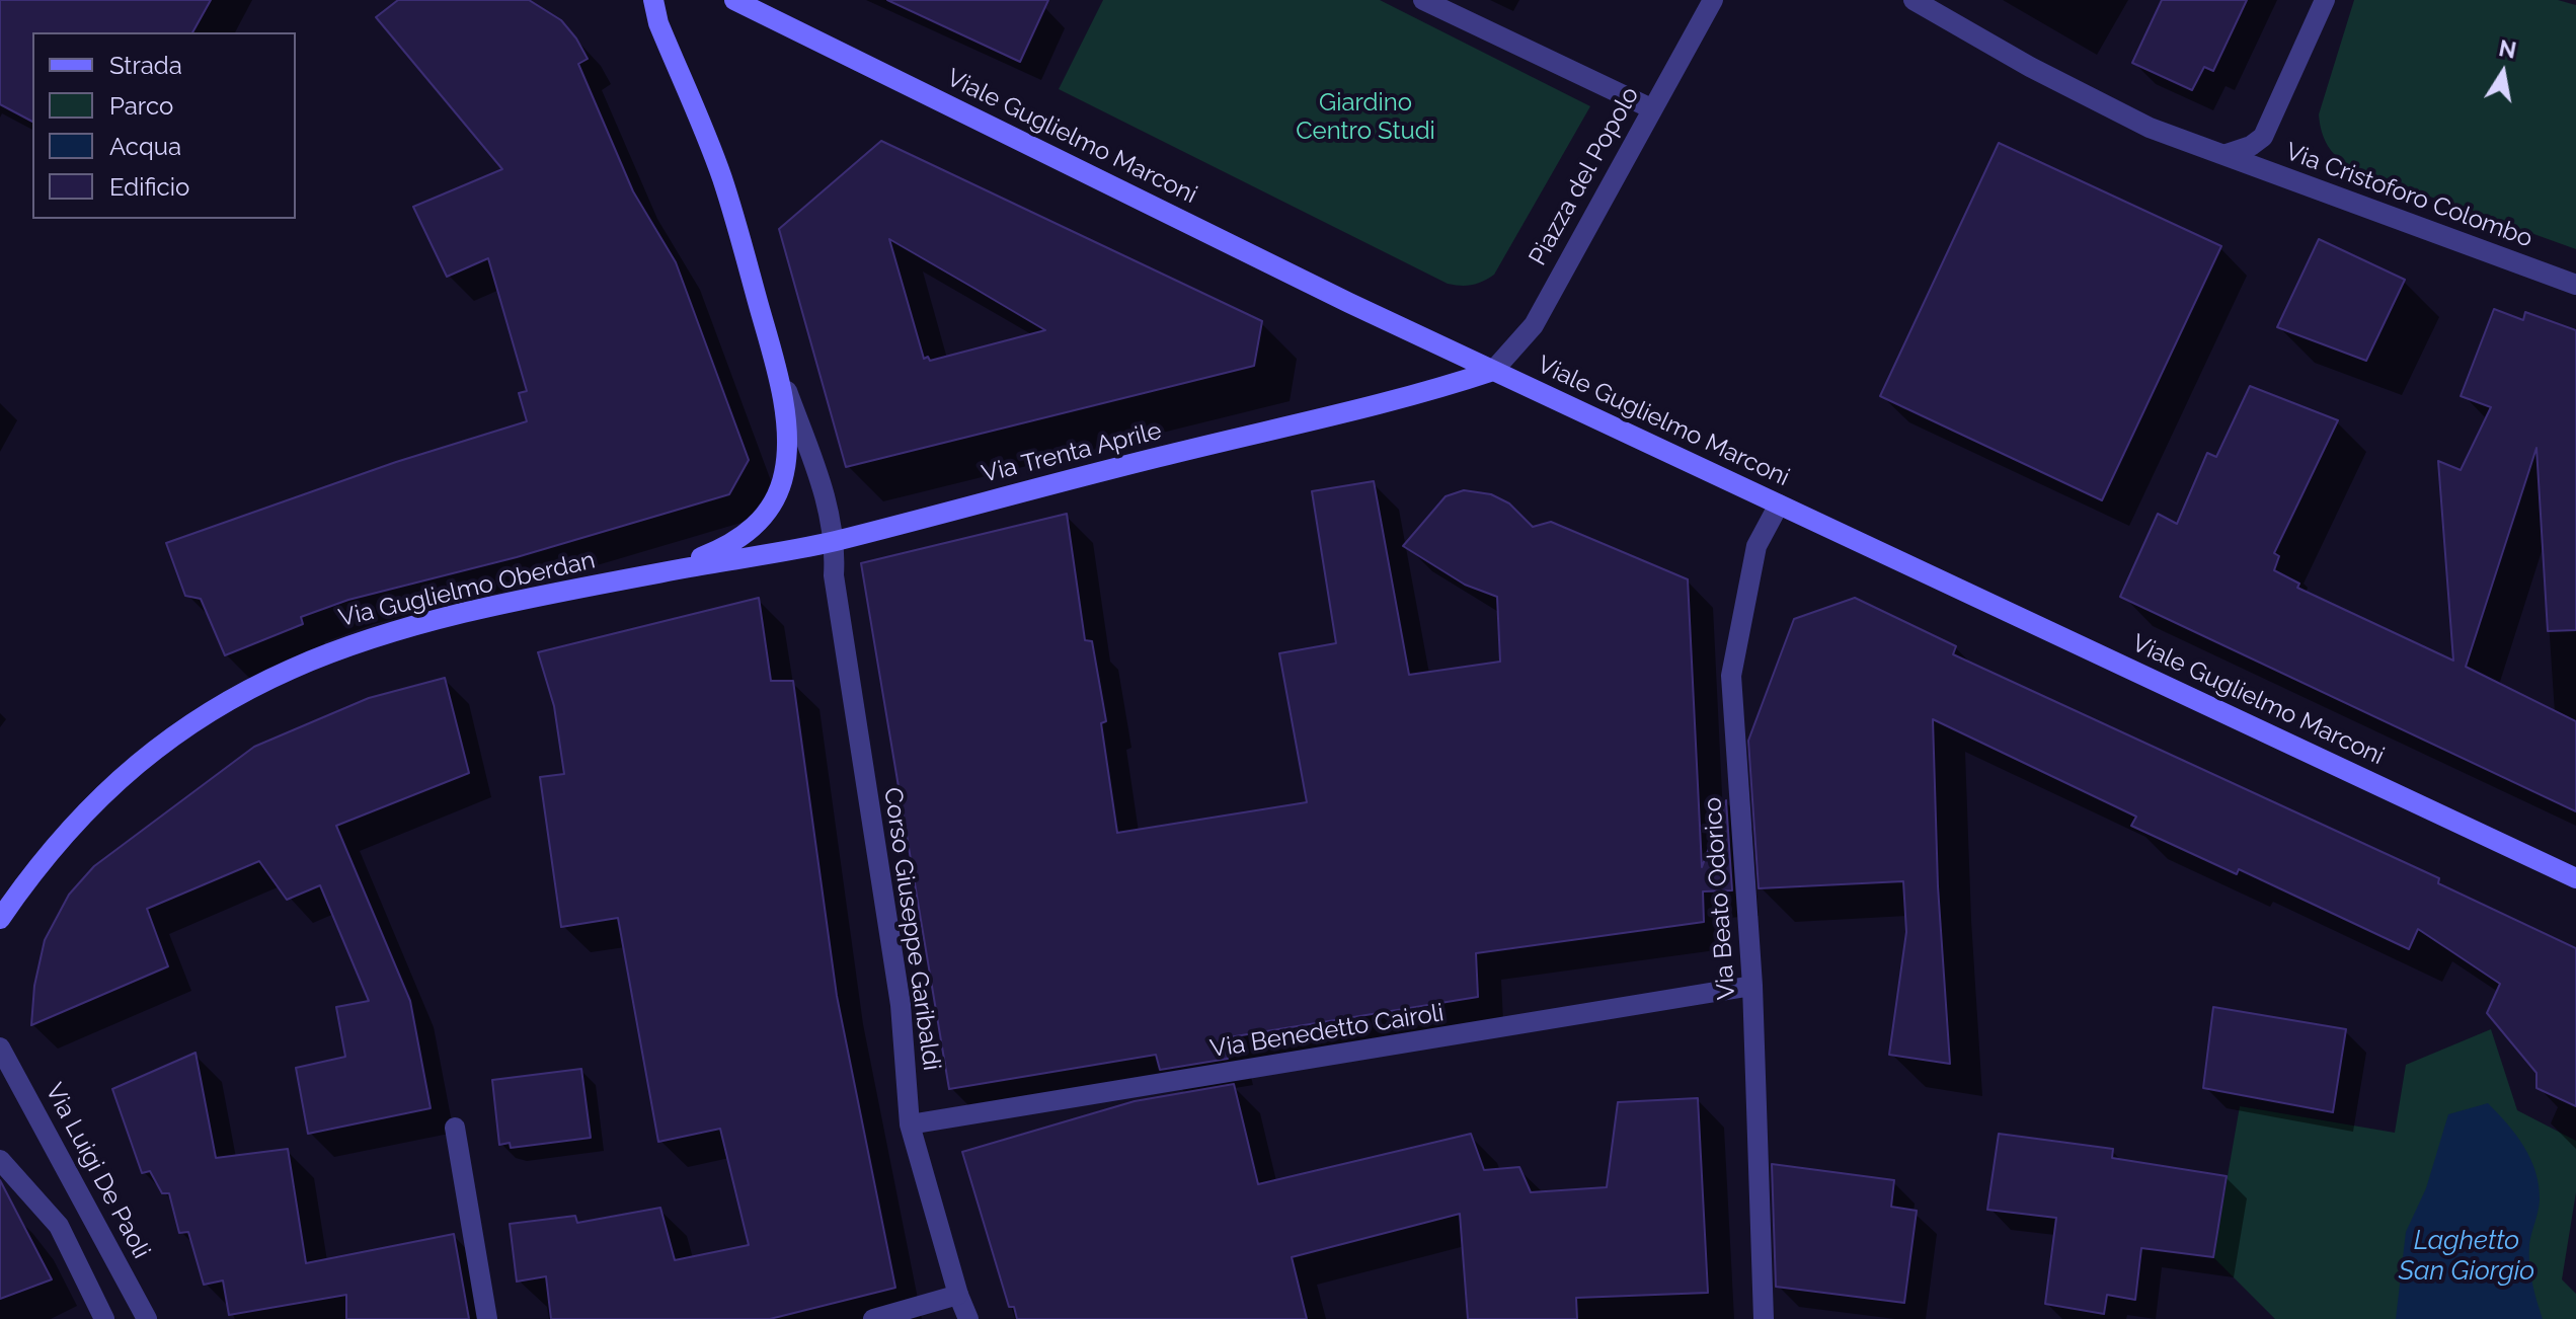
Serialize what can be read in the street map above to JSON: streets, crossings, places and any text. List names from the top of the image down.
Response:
{
  "streets": {
    "main road": ["Viale Guglielmo Marconi", "Via Trenta Aprile", "Via Guglielmo Oberdan"],
    "street": [
      "Piazza del Popolo",
      "Via Cristoforo Colombo",
      "Via Beato Odorico",
      "Corso Giuseppe Garibaldi",
      "Via Benedetto Cairoli",
      "Via Luigi De Paoli"
    ]
  },
  "crossings": [
    ["Viale Guglielmo Marconi", "Piazza del Popolo"],
    ["Viale Guglielmo Marconi", "Via Trenta Aprile"],
    ["Viale Guglielmo Marconi", "Via Beato Odorico"],
    ["Piazza del Popolo", "Via Trenta Aprile"],
    ["Via Trenta Aprile", "Via Guglielmo Oberdan"],
    ["Via Trenta Aprile", "Corso Giuseppe Garibaldi"],
    ["Via Beato Odorico", "Via Benedetto Cairoli"],
    ["Corso Giuseppe Garibaldi", "Via Benedetto Cairoli"]
  ],
  "water": ["Laghetto San Giorgio"],
  "parks": ["Giardino Centro Studi"],
  "legend": [
    "Strada",
    "Parco",
    "Acqua",
    "Edificio"
  ],
  "north": "top"
}
